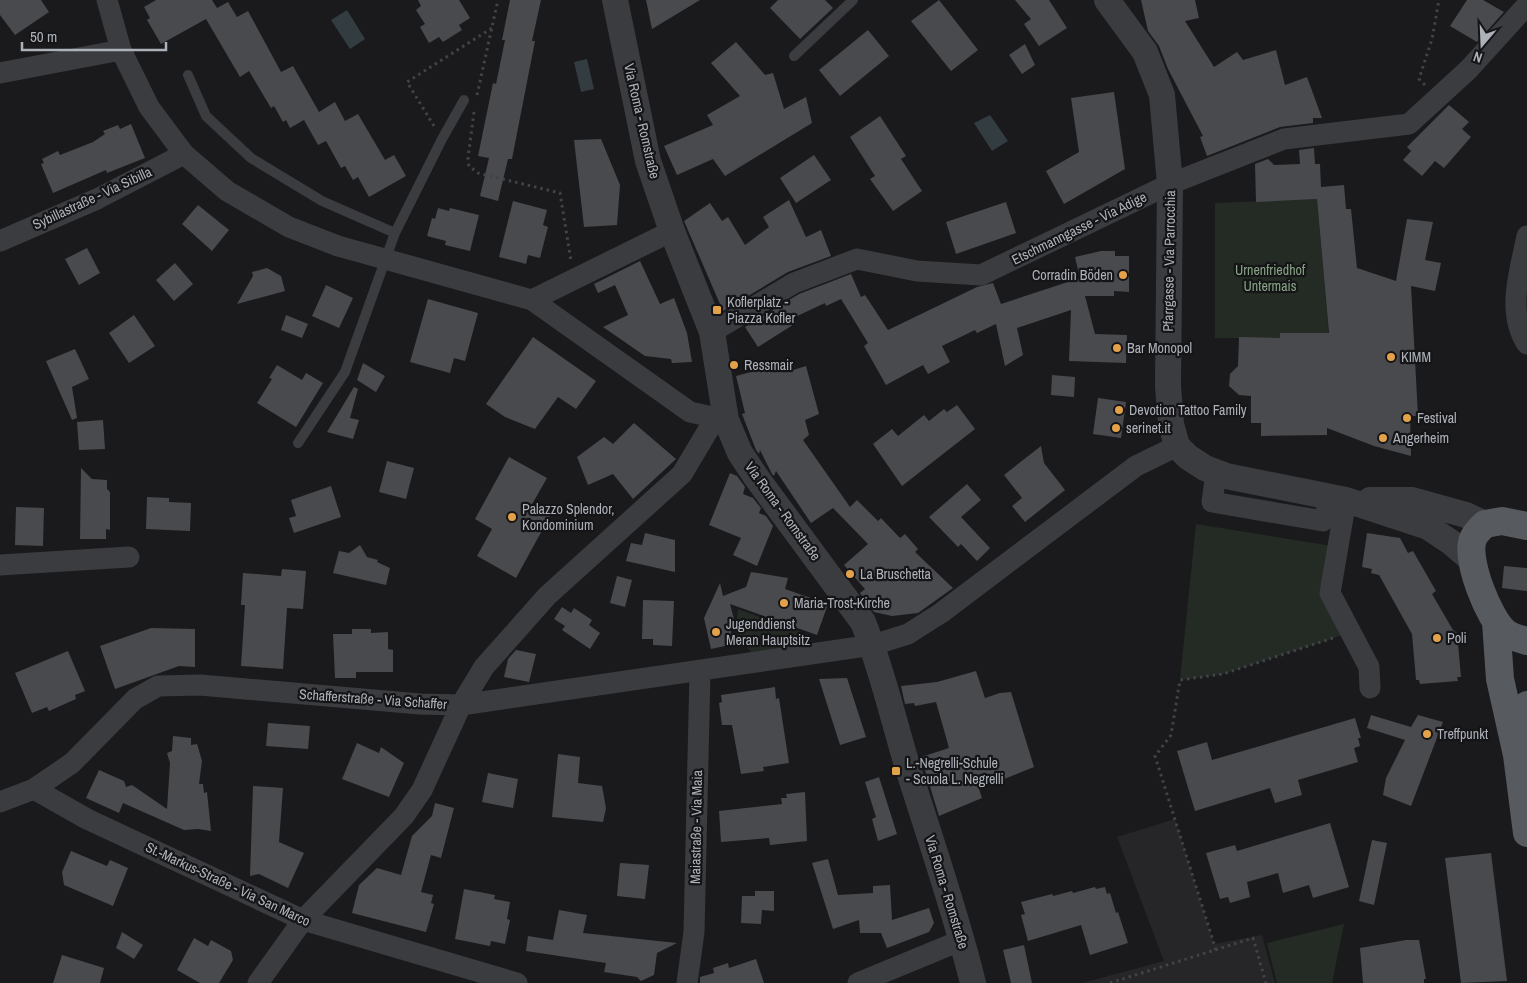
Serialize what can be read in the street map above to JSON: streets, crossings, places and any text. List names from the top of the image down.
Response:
{
  "streets": {
    "street": [
      "Via Roma - Romstraße",
      "Sybillastraße - Via Sibilla",
      "Etschmanngasse - Via Adige",
      "Pfarrgasse - Via Parrocchia",
      "Schafferstraße - Via Schaffer",
      "Maiastraße - Via Maia",
      "St.-Markus-Straße - Via San Marco"
    ]
  },
  "crossings": [
    ["Via Roma - Romstraße", "Etschmanngasse - Via Adige"],
    ["Via Roma - Romstraße", "Schafferstraße - Via Schaffer"],
    ["Etschmanngasse - Via Adige", "Pfarrgasse - Via Parrocchia"],
    ["Pfarrgasse - Via Parrocchia", "Schafferstraße - Via Schaffer"],
    ["Schafferstraße - Via Schaffer", "Maiastraße - Via Maia"],
    ["Schafferstraße - Via Schaffer", "St.-Markus-Straße - Via San Marco"]
  ],
  "parks": ["Urnenfriedhof Untermais"],
  "places": {
    "other": [
      "Corradin Böden",
      "Bar Monopol",
      "KIMM",
      "Ressmair",
      "Devotion Tattoo Family",
      "Festival",
      "serinet.it",
      "Angerheim",
      "Palazzo Splendor, Kondominium",
      "La Bruschetta",
      "Maria-Trost-Kirche",
      "Jugenddienst Meran Hauptsitz",
      "Poli",
      "Treffpunkt"
    ],
    "transit": ["Koflerplatz - Piazza Kofler", "L.-Negrelli-Schule - Scuola L. Negrelli"]
  },
  "scale_bar": "50 m",
  "north": "bottom"
}
